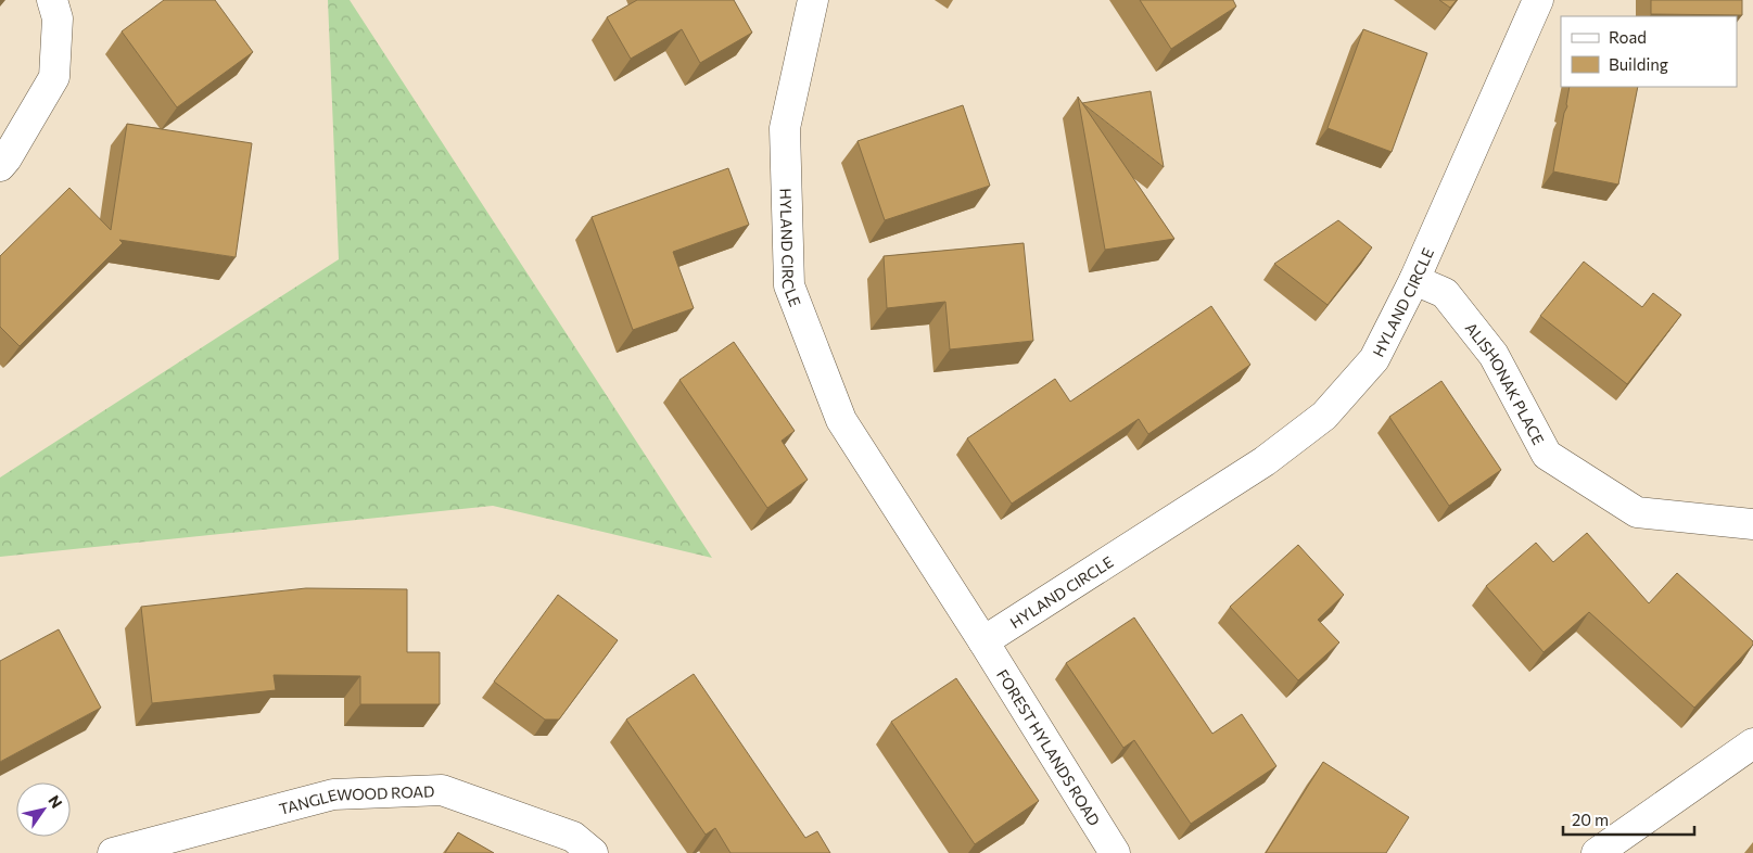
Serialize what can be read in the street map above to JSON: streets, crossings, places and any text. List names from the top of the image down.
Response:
{
  "streets": {
    "street": [
      "HYLAND CIRCLE",
      "ALISHONAK PLACE",
      "FOREST HYLANDS ROAD",
      "TANGLEWOOD ROAD"
    ]
  },
  "crossings": [
    ["HYLAND CIRCLE", "ALISHONAK PLACE"],
    ["HYLAND CIRCLE", "FOREST HYLANDS ROAD"]
  ],
  "legend": ["Road", "Building"],
  "scale_bar": "20 m",
  "north": "top right"
}
